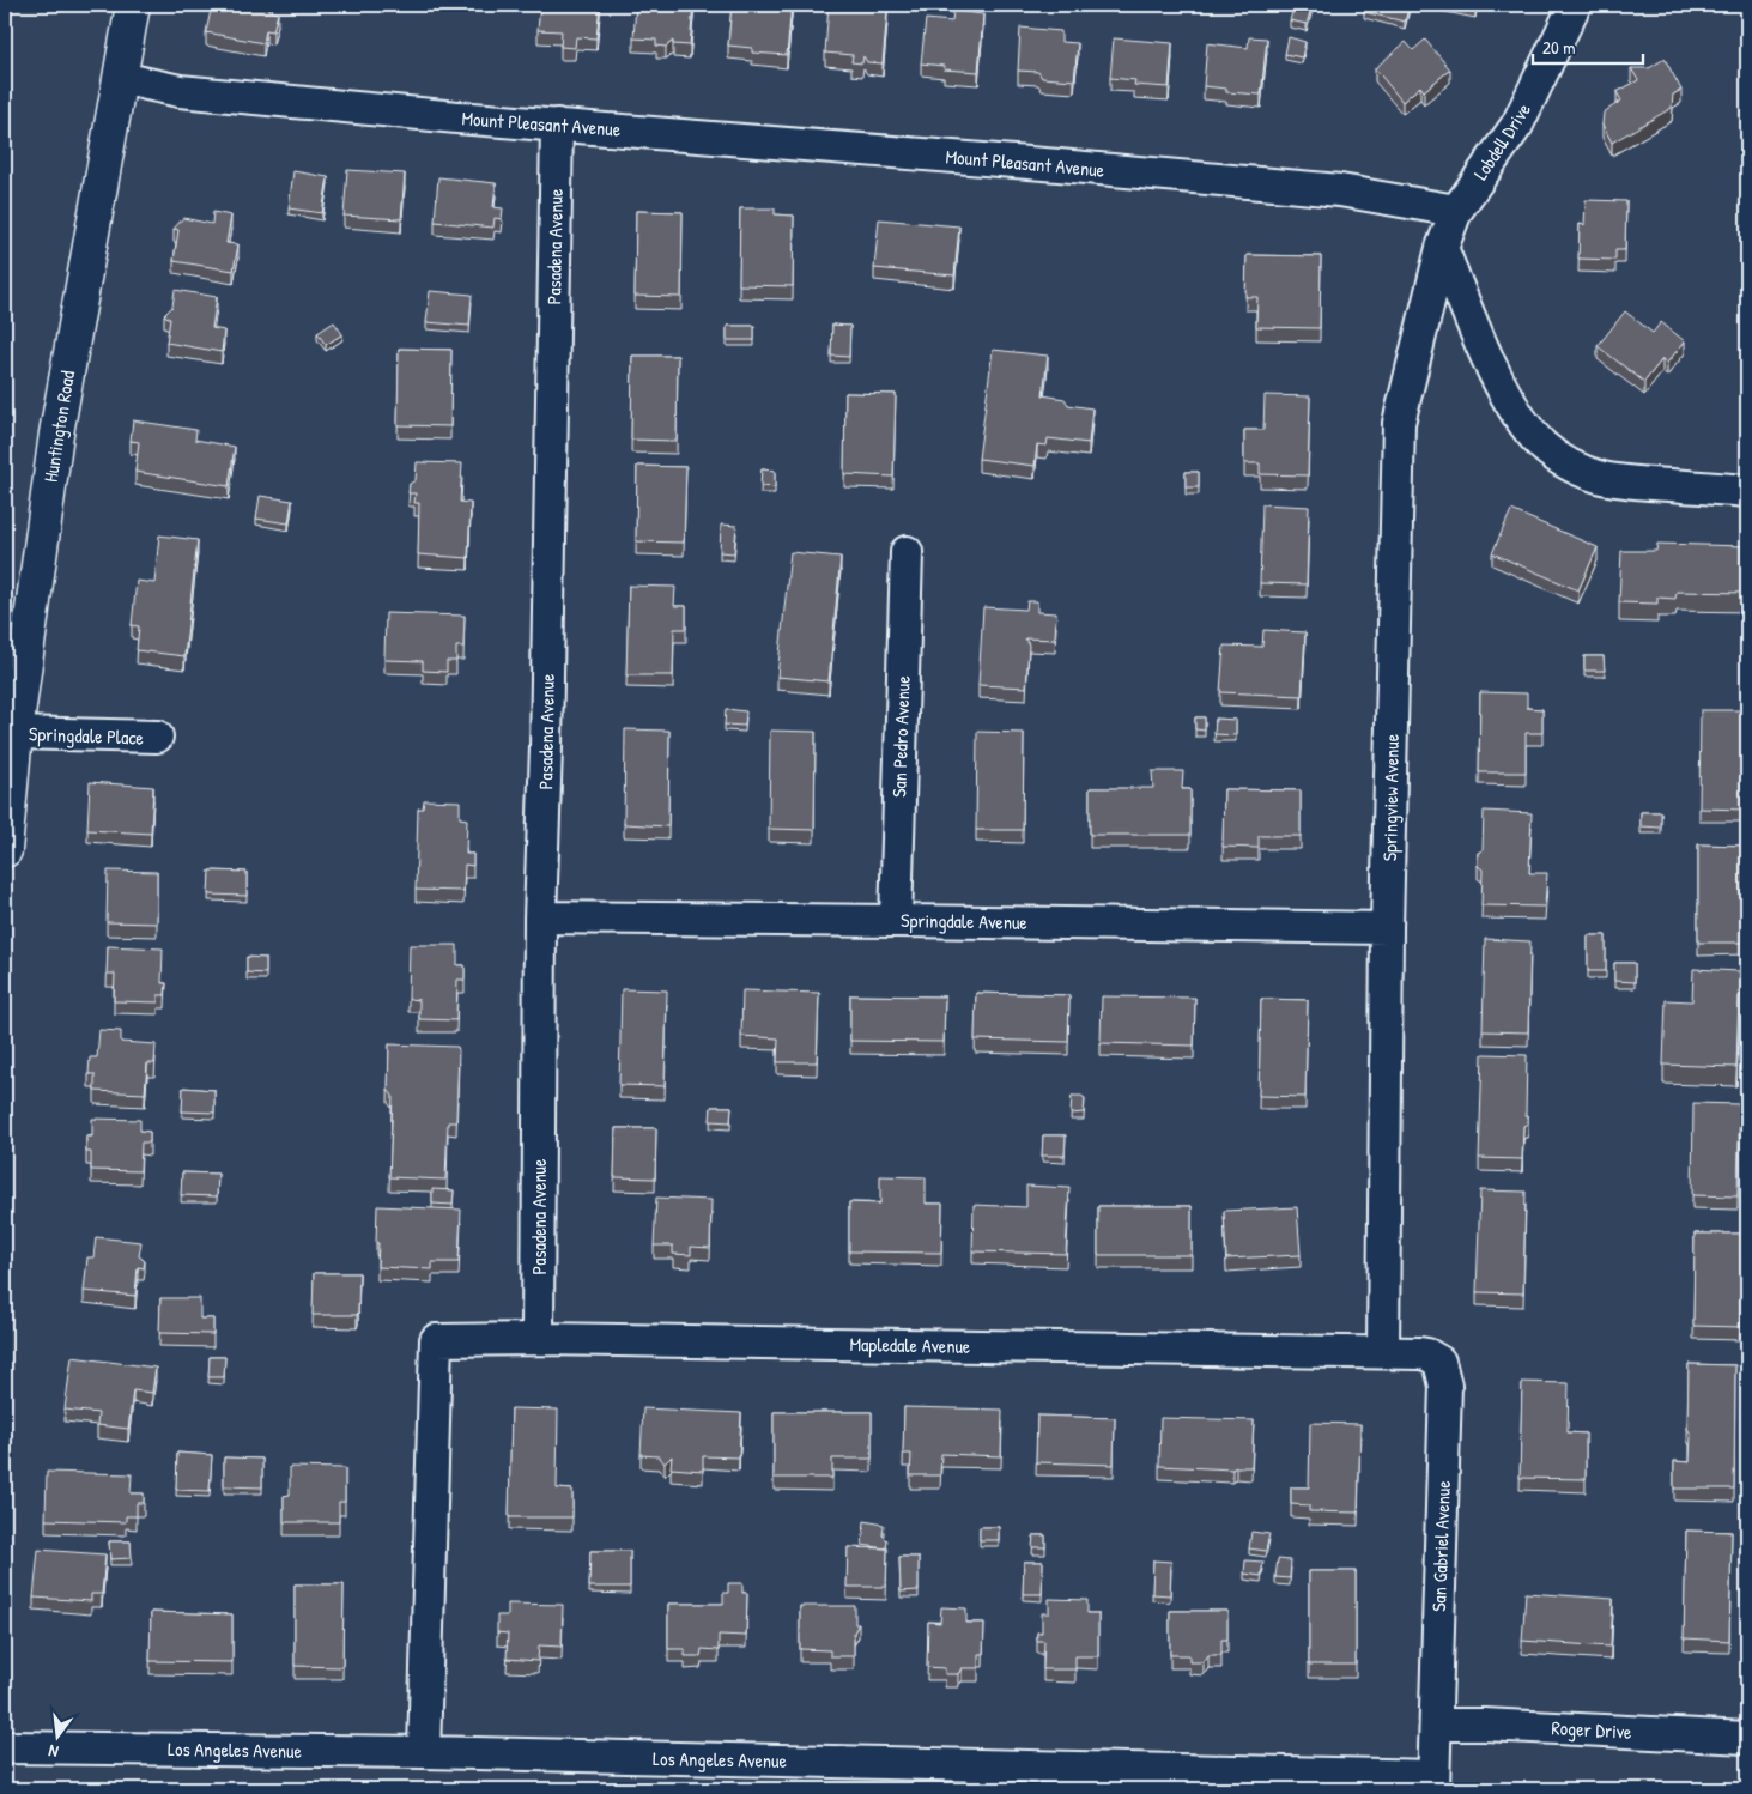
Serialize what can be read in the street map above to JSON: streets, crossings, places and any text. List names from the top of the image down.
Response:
{
  "streets": {
    "main road": ["Huntington Road"],
    "street": [
      "Mount Pleasant Avenue",
      "Lobdell Drive",
      "Pasadena Avenue",
      "Springdale Place",
      "San Pedro Avenue",
      "Springview Avenue",
      "Springdale Avenue",
      "Mapledale Avenue",
      "San Gabriel Avenue",
      "Roger Drive",
      "Los Angeles Avenue"
    ]
  },
  "crossings": [
    ["Mount Pleasant Avenue", "Lobdell Drive"],
    ["Mount Pleasant Avenue", "Pasadena Avenue"],
    ["Mount Pleasant Avenue", "Huntington Road"],
    ["Pasadena Avenue", "Springdale Avenue"],
    ["Pasadena Avenue", "Mapledale Avenue"],
    ["Huntington Road", "Springdale Place"],
    ["San Pedro Avenue", "Springdale Avenue"],
    ["Springview Avenue", "Springdale Avenue"],
    ["Springview Avenue", "Mapledale Avenue"],
    ["Springview Avenue", "San Gabriel Avenue"],
    ["Mapledale Avenue", "San Gabriel Avenue"],
    ["Mapledale Avenue", "Los Angeles Avenue"],
    ["San Gabriel Avenue", "Roger Drive"],
    ["San Gabriel Avenue", "Los Angeles Avenue"]
  ],
  "scale_bar": "20 m",
  "north": "bottom"
}
